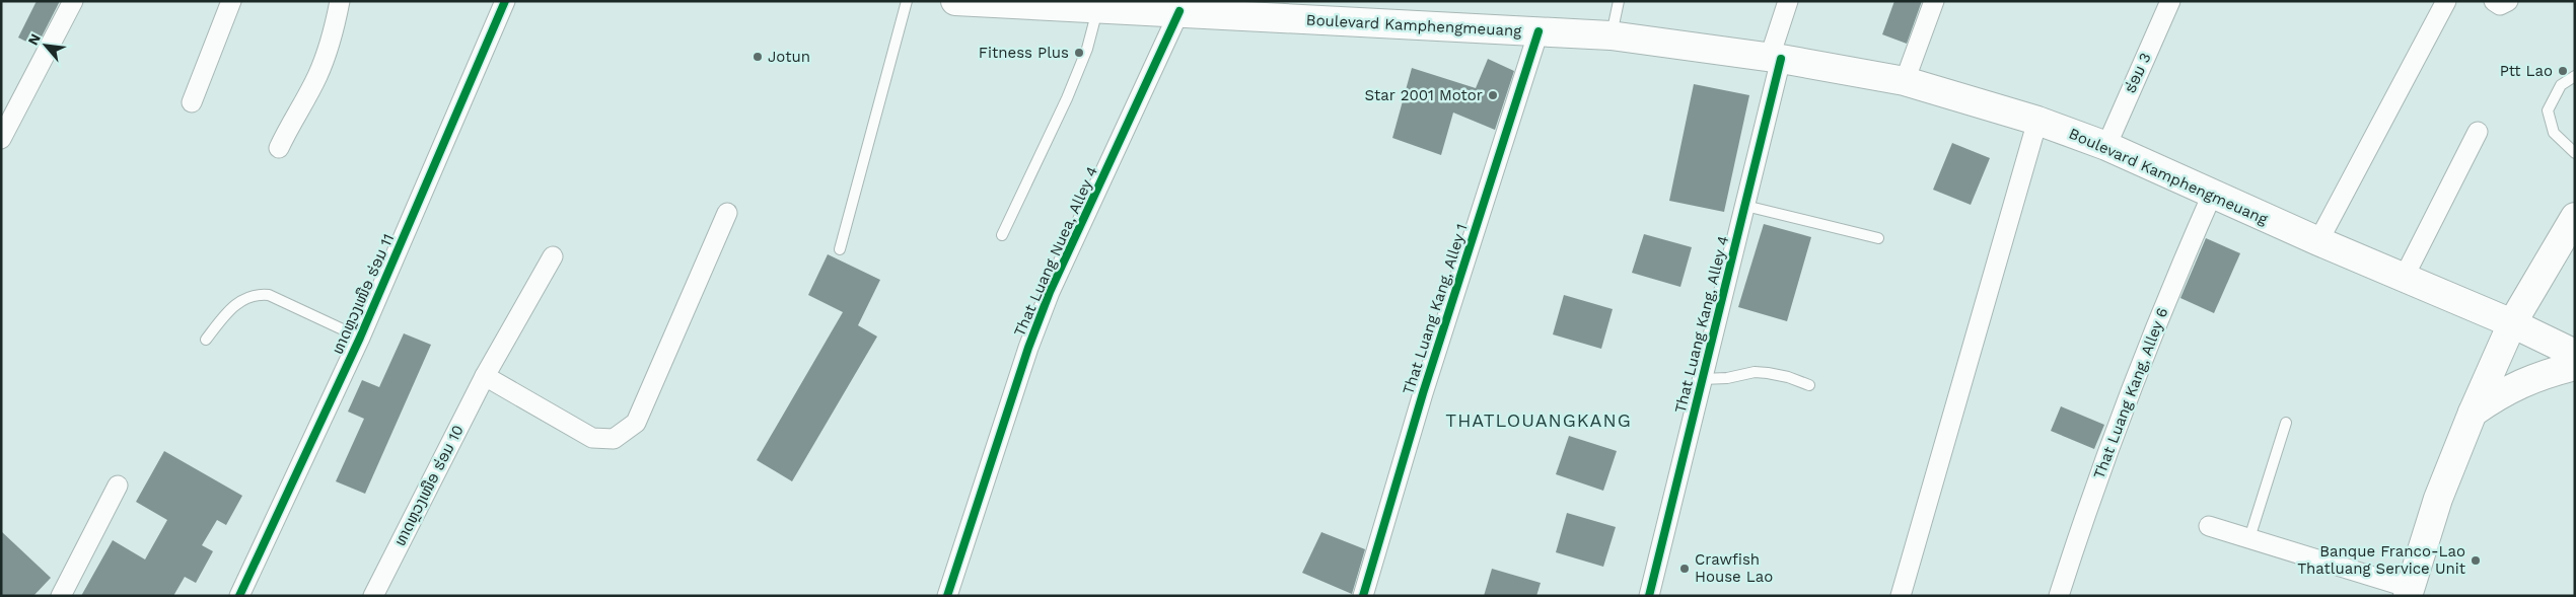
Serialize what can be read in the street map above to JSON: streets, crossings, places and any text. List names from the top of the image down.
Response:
{
  "streets": {
    "main road": ["Boulevard Kamphengmeuang"],
    "street": [
      "ຮ່ອມ 3",
      "That Luang Nuea, Alley 4",
      "ທາດຫຼວງເໜືອ ຮ່ອມ 11",
      "That Luang Kang, Alley 1",
      "That Luang Kang, Alley 4",
      "That Luang Kang, Alley 6",
      "ທາດຫຼວງເໜືອ ຮ່ອມ 10"
    ]
  },
  "crossings": [
    ["Boulevard Kamphengmeuang", "ຮ່ອມ 3"],
    ["Boulevard Kamphengmeuang", "That Luang Nuea, Alley 4"],
    ["Boulevard Kamphengmeuang", "That Luang Kang, Alley 1"],
    ["Boulevard Kamphengmeuang", "That Luang Kang, Alley 4"],
    ["Boulevard Kamphengmeuang", "That Luang Kang, Alley 6"]
  ],
  "districts": ["THATLOUANGKANG"],
  "places": [
    "Fitness Plus",
    "Jotun",
    "Ptt Lao",
    "Star 2001 Motor",
    "Banque Franco-Lao Thatluang Service Unit",
    "Crawfish House Lao"
  ],
  "north": "top left"
}
